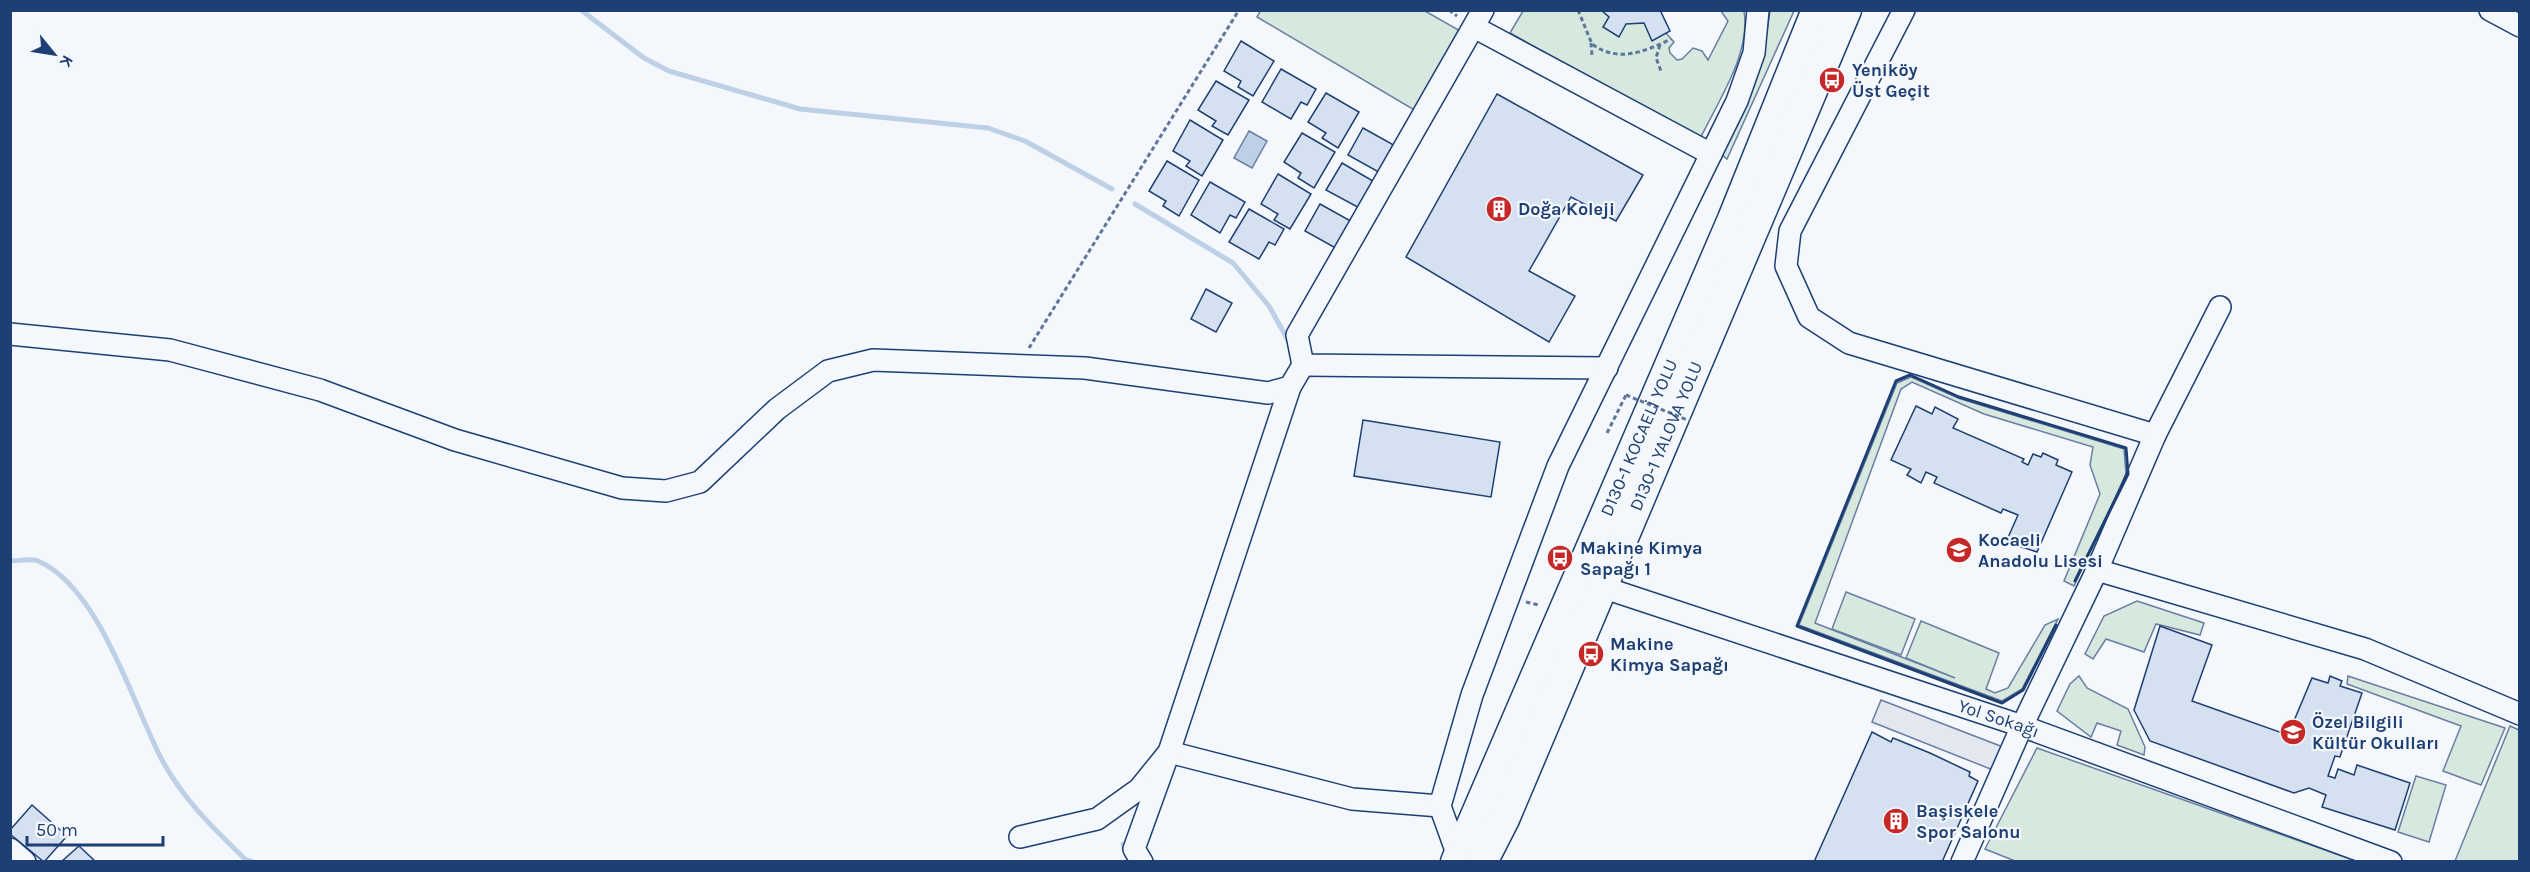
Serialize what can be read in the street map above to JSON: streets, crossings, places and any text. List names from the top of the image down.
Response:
{
  "streets": {
    "highway": ["D130-1 KOCAELİ YOLU", "D130-1 YALOVA YOLU"],
    "street": ["Yol Sokağı"]
  },
  "crossings": [
    ["D130-1 KOCAELİ YOLU", "D130-1 YALOVA YOLU"],
    ["D130-1 YALOVA YOLU", "Yol Sokağı"]
  ],
  "places": {
    "bus stop": ["Yeniköy Üst Geçit", "Makine Kimya Sapağı 1", "Makine Kimya Sapağı"],
    "building": ["Doğa Koleji", "Başiskele Spor Salonu"],
    "school or university": ["Kocaeli Anadolu Lisesi", "Özel Bilgili Kültür Okulları"]
  },
  "scale_bar": "50 m",
  "north": "bottom right"
}
